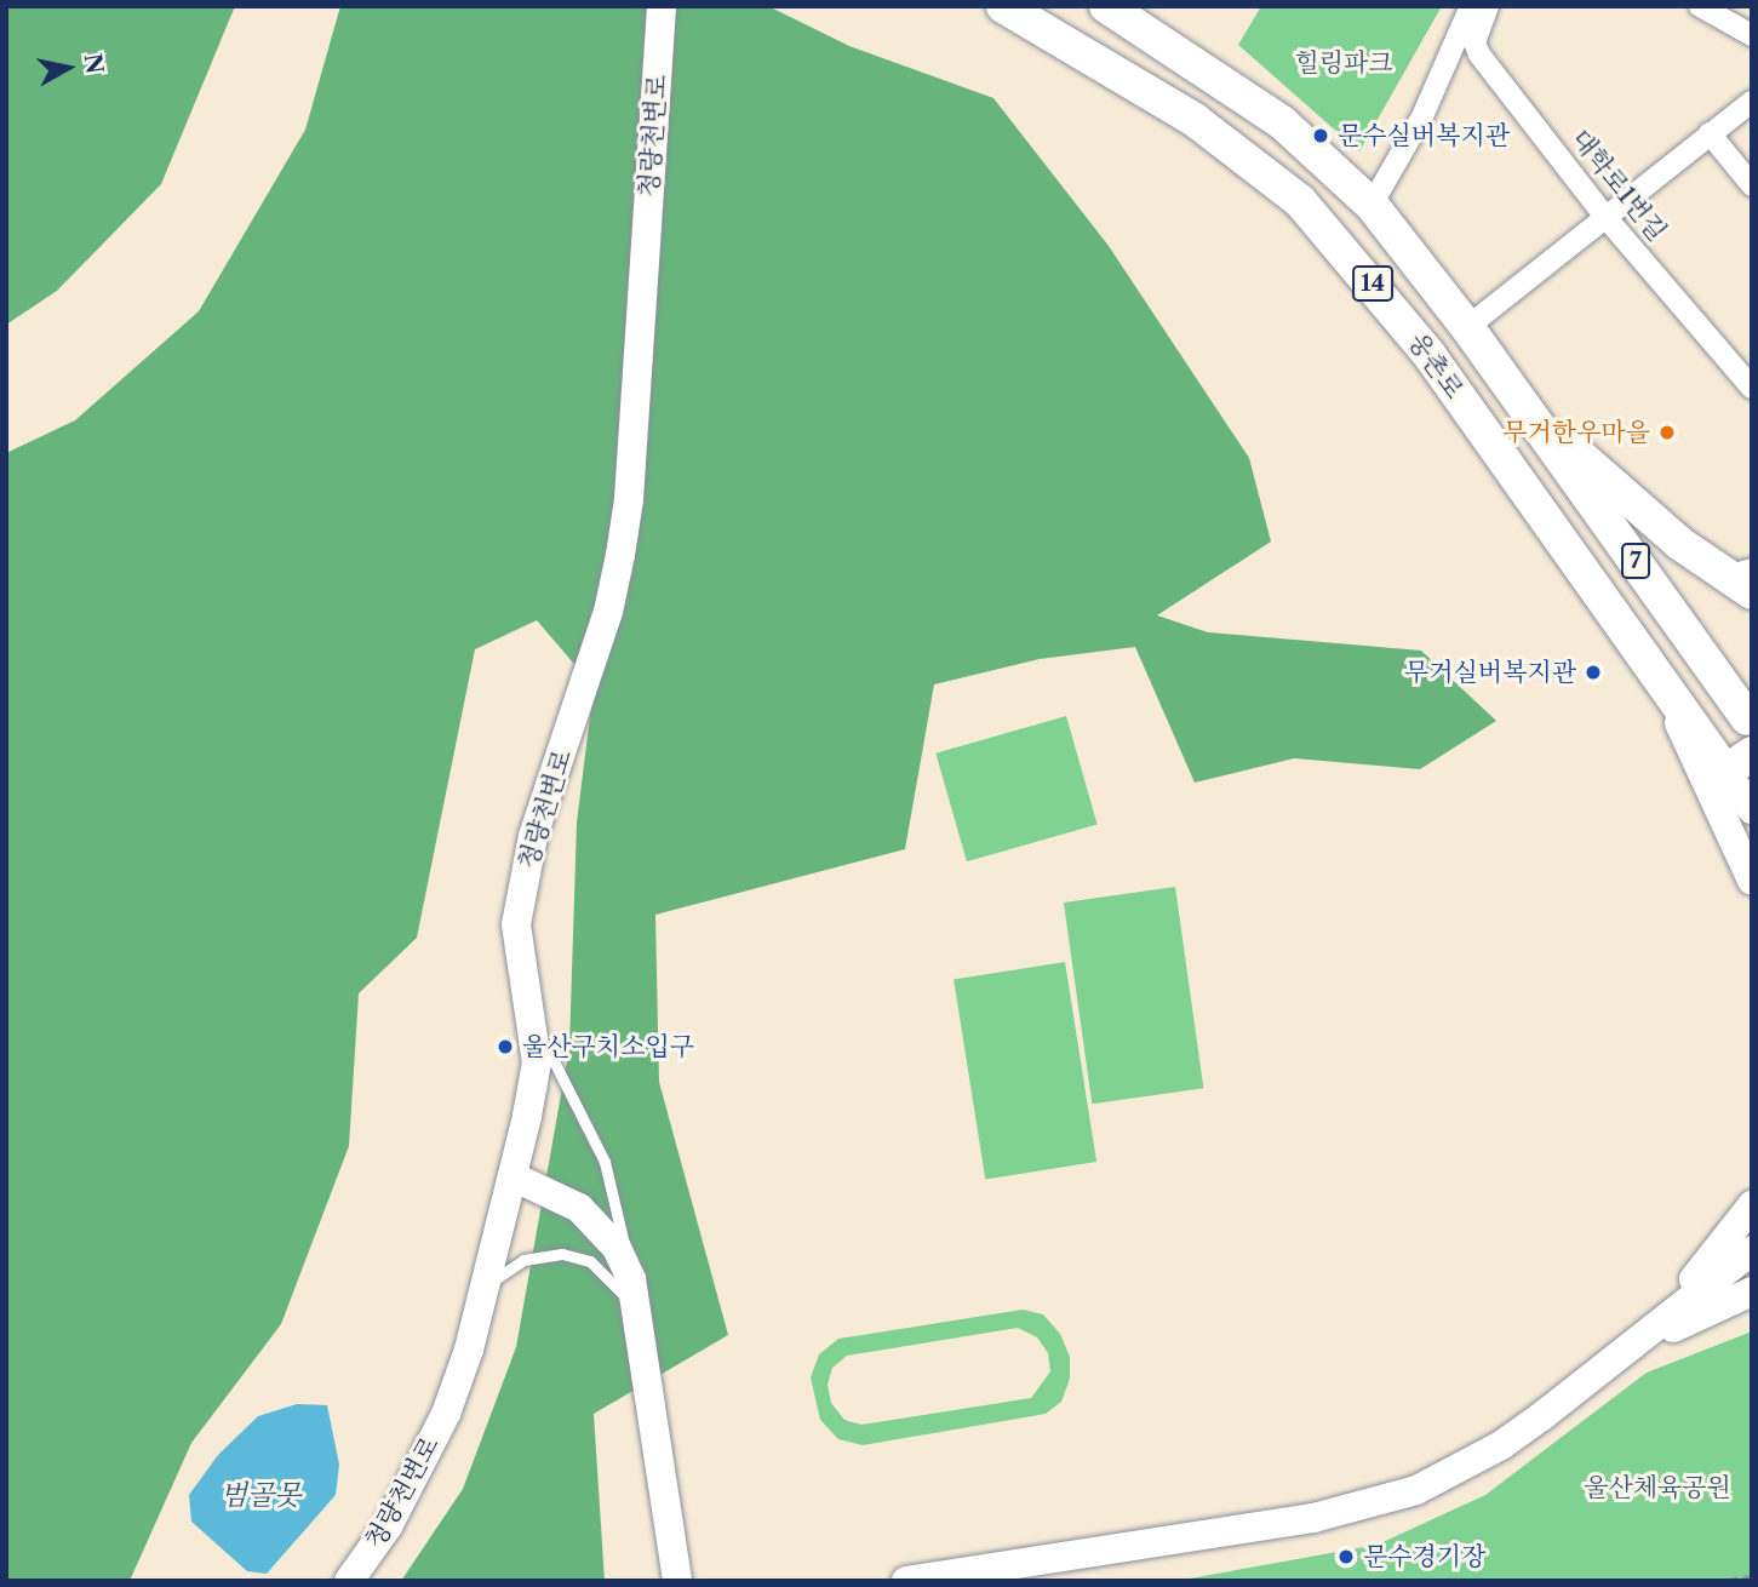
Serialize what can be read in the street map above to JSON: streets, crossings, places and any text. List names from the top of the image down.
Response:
{
  "streets": {
    "main road": [
      "청량천변로",
      "14",
      "웅촌로",
      "7"
    ],
    "street": ["대학로1번길"]
  },
  "crossings": [
    ["웅촌로", "7"]
  ],
  "water": ["범골못"],
  "parks": ["힐링파크", "울산체육공원"],
  "places": [
    "문수실버복지관",
    "무거한우마을",
    "무거실버복지관",
    "울산구치소입구",
    "문수경기장"
  ],
  "north": "right"
}
